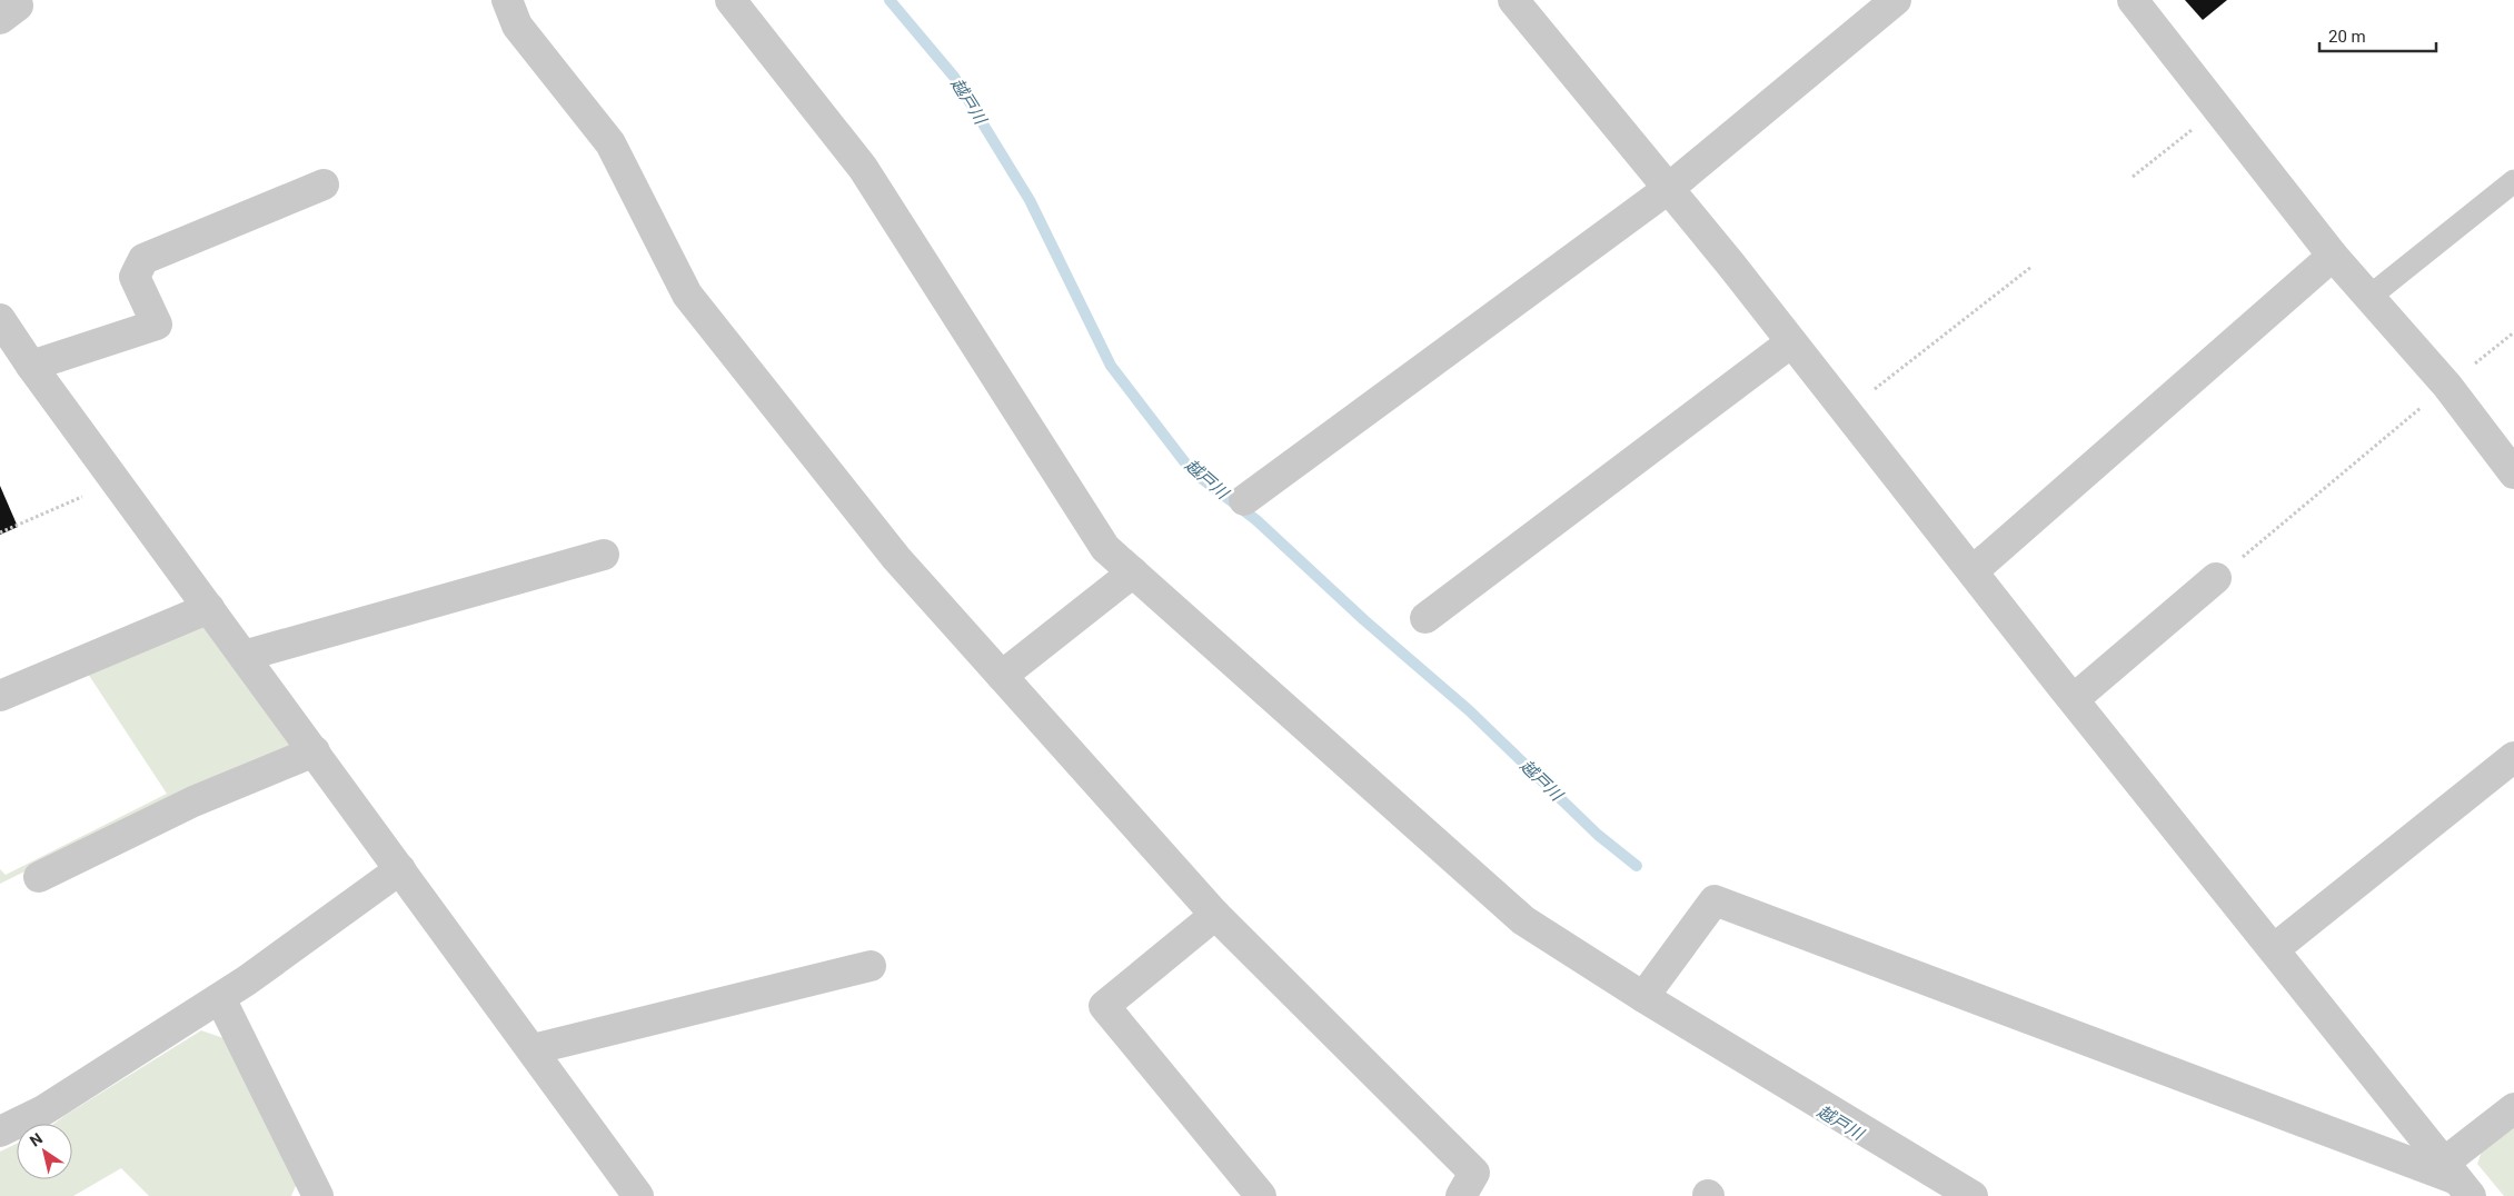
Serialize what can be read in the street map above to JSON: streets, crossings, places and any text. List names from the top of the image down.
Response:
{
  "water": ["越戸川"],
  "scale_bar": "20 m",
  "north": "top left"
}
